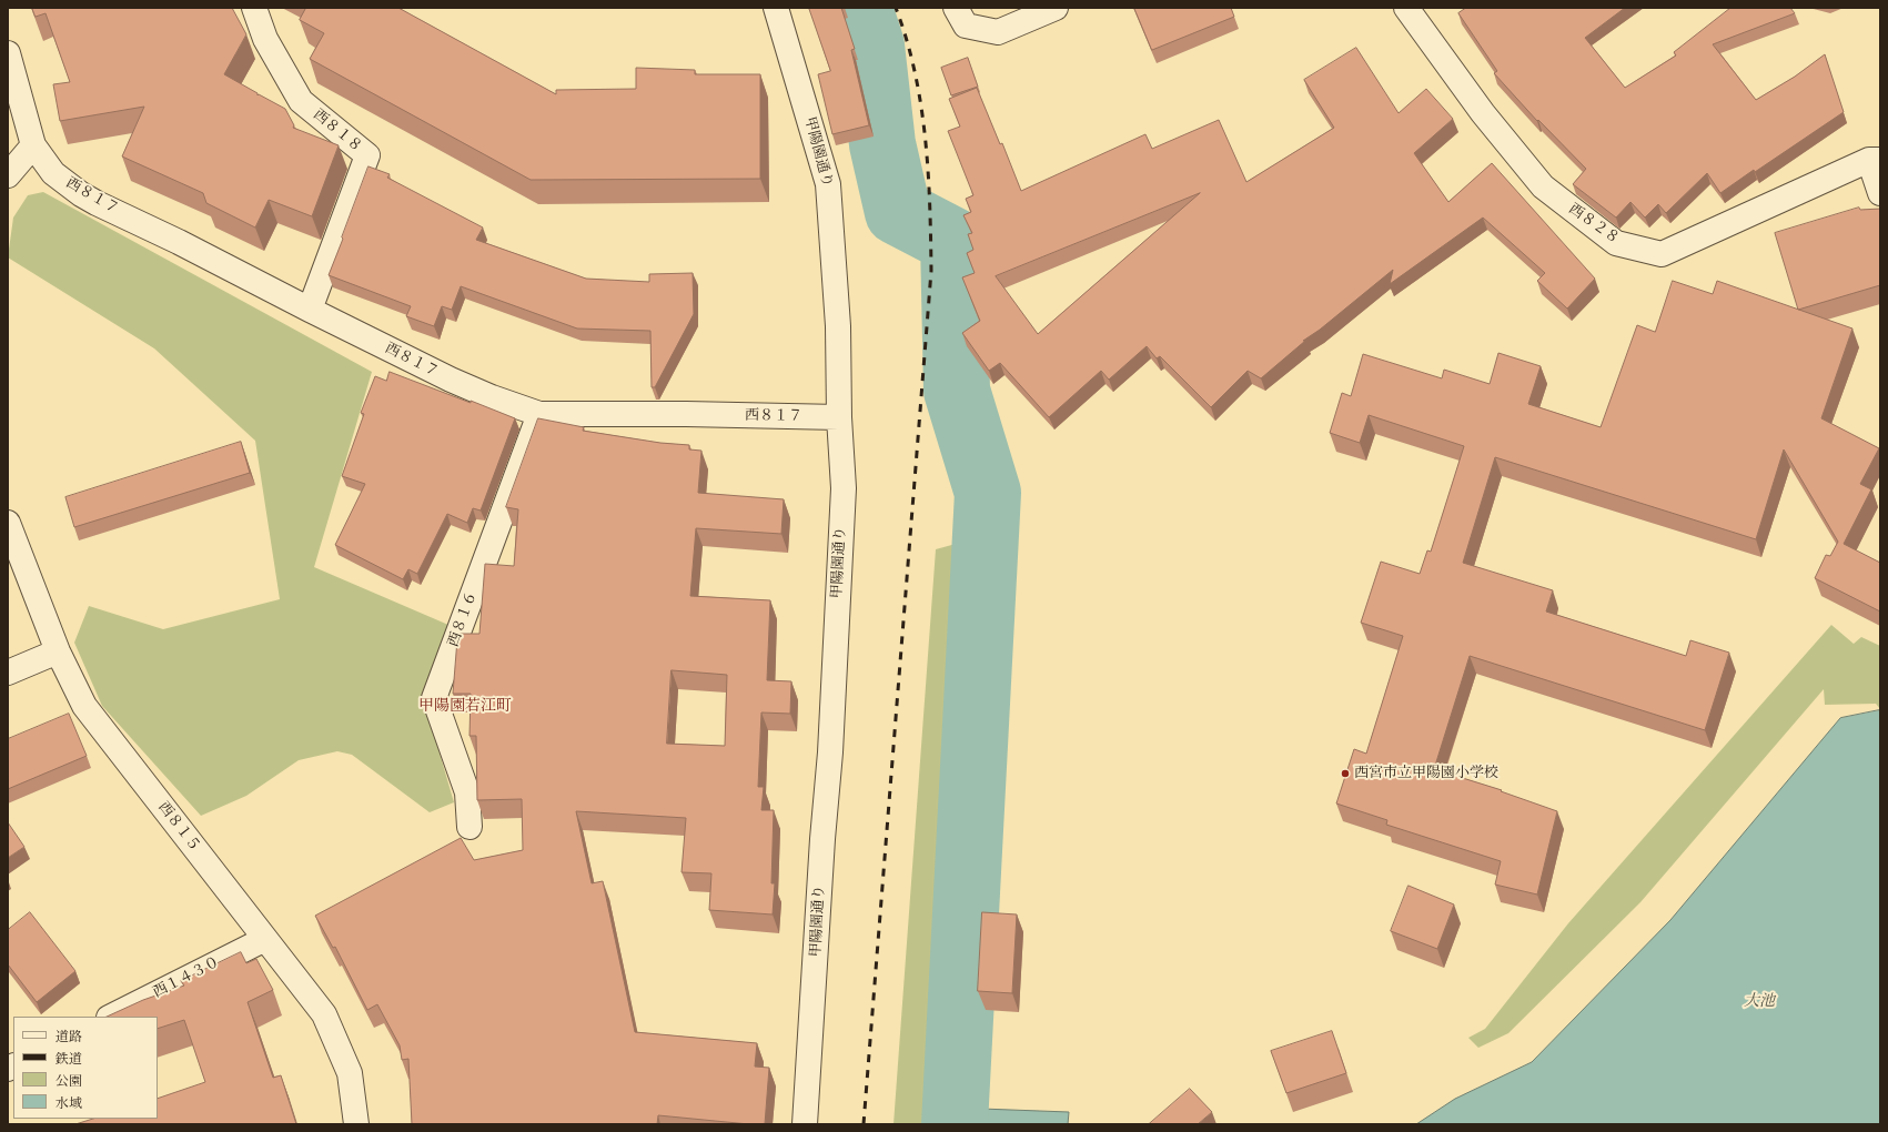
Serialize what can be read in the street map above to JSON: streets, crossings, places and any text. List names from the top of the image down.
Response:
{
  "streets": {
    "street": [
      "西８１８",
      "甲陽園通り",
      "西８１７",
      "西８２８",
      "西８１６",
      "西８１５",
      "西１４３０"
    ]
  },
  "crossings": [
    ["西８１８", "西８１７"],
    ["甲陽園通り", "西８１７"],
    ["西８１７", "西８１６"],
    ["西８１５", "西１４３０"]
  ],
  "districts": ["甲陽園若江町"],
  "water": ["大池"],
  "places": ["西宮市立甲陽園小学校"],
  "legend": [
    "道路",
    "鉄道",
    "公園",
    "水域"
  ]
}
